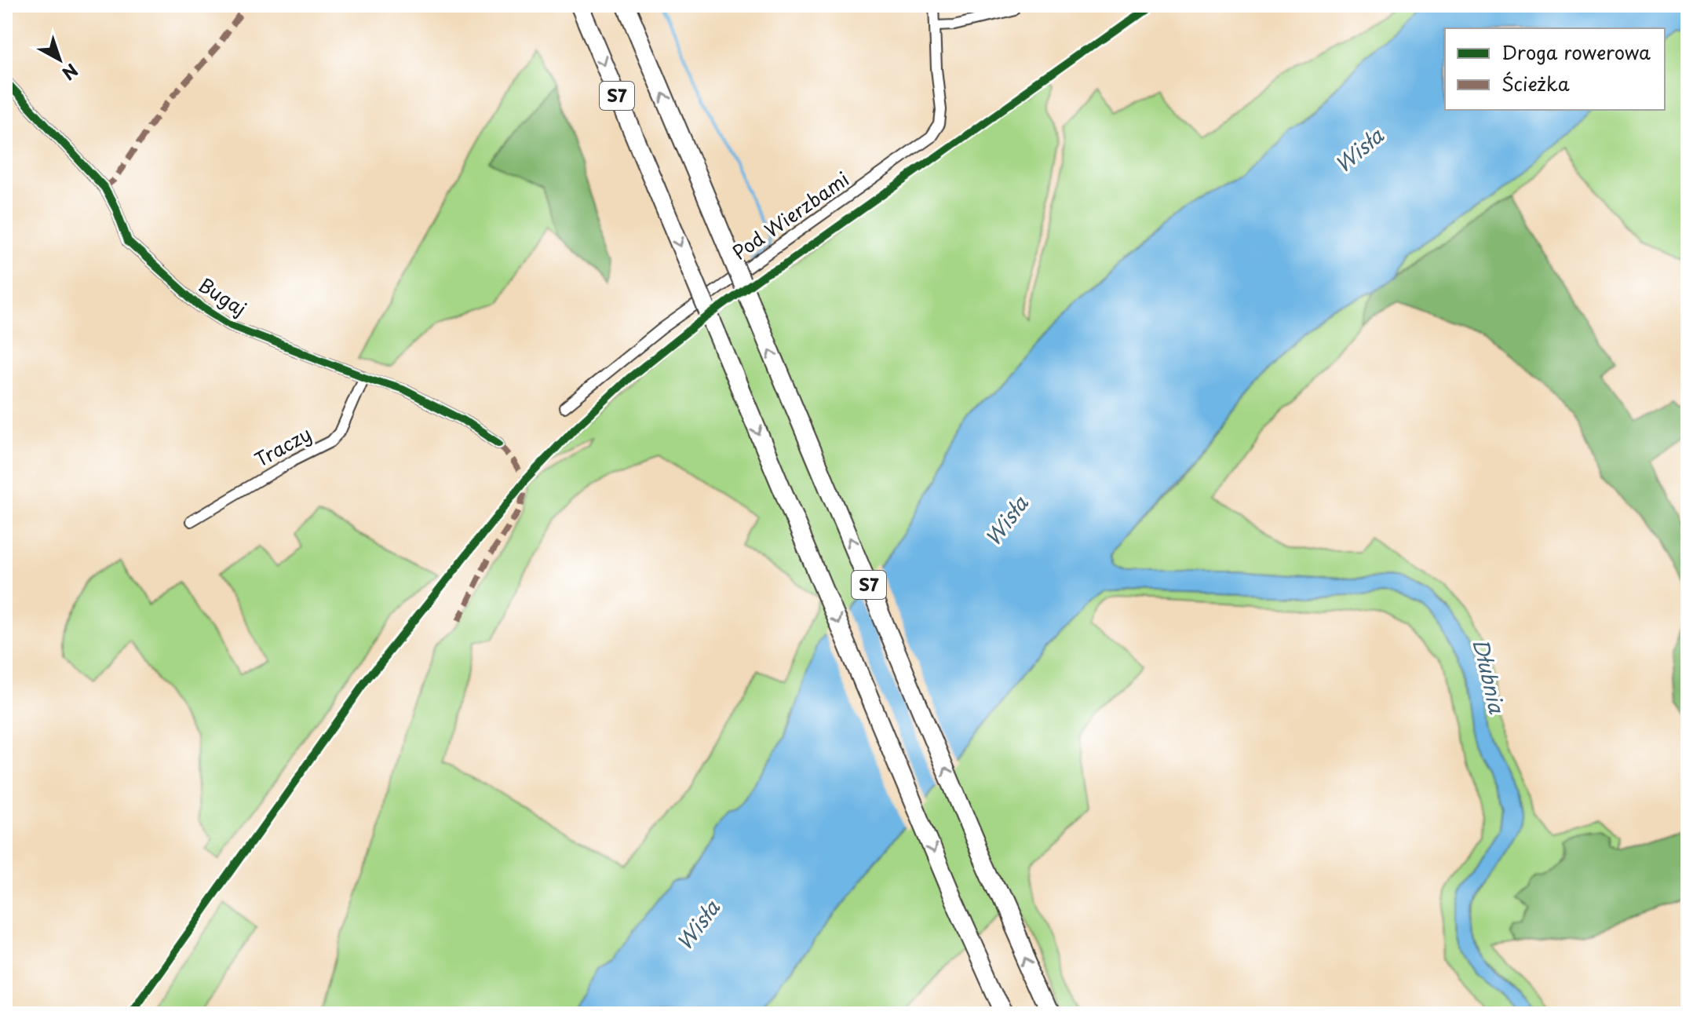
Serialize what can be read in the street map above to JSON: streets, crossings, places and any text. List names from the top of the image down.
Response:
{
  "streets": {
    "highway": ["S7"],
    "street": ["Pod Wierzbami", "Bugaj", "Traczy"]
  },
  "crossings": [
    ["Bugaj", "Traczy"]
  ],
  "water": ["Wisła", "Dłubnia"],
  "legend": ["Droga rowerowa", "Ścieżka"],
  "north": "bottom right"
}
